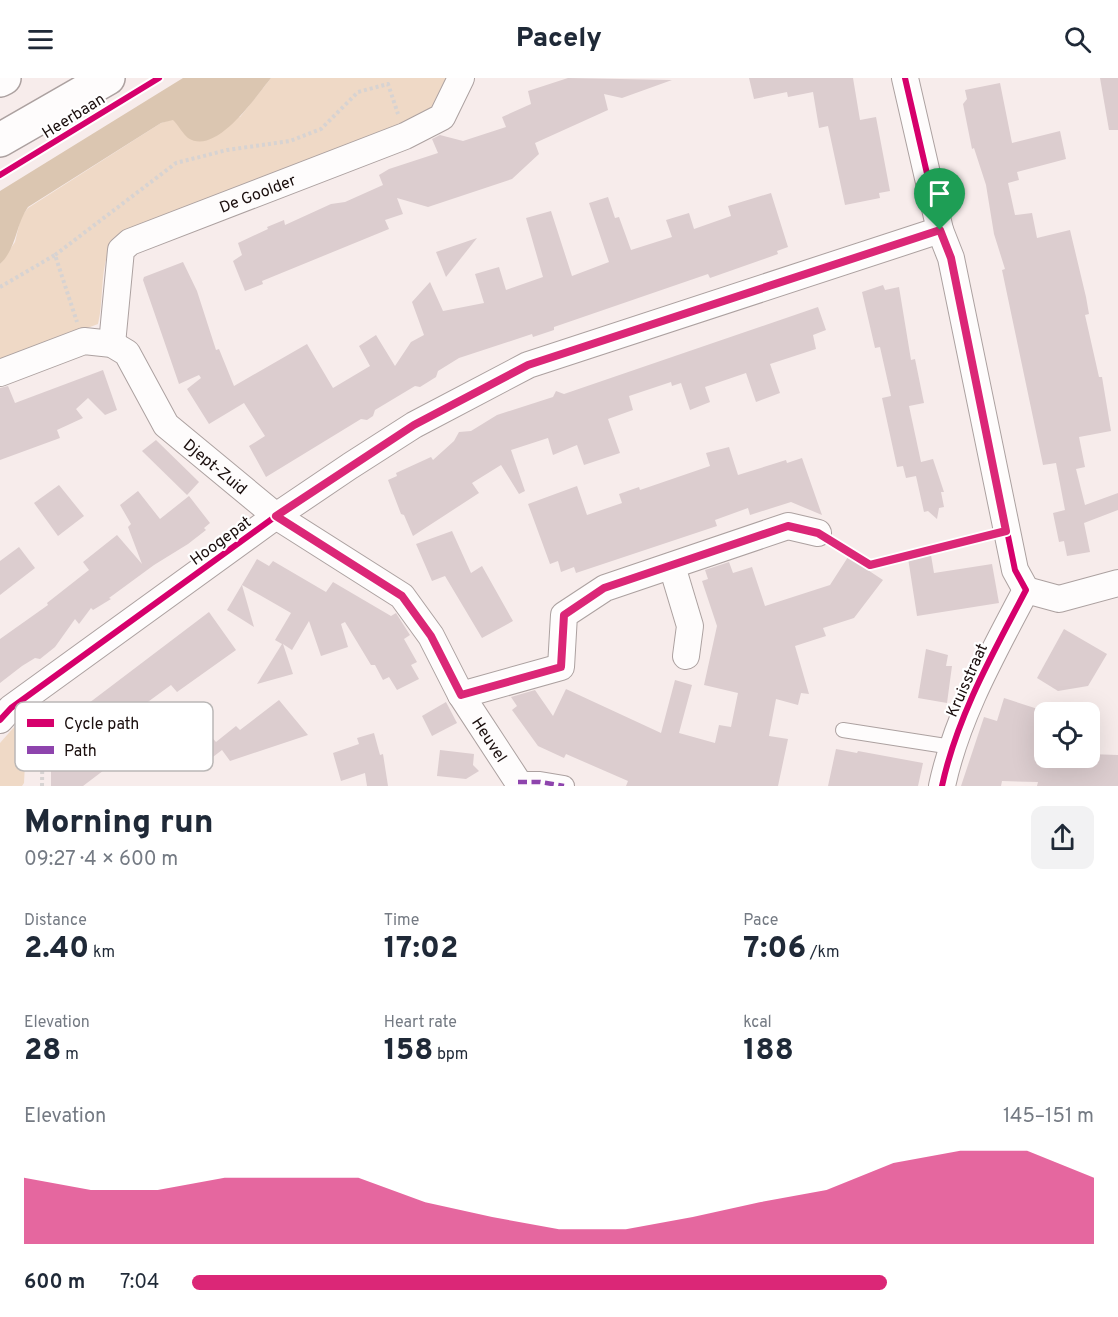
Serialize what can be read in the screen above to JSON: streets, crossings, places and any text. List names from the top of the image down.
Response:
{
  "streets": {
    "main road": ["Heerbaan"],
    "street": [
      "De Goolder",
      "Djept-Zuid",
      "Hoogepat",
      "Kruisstraat",
      "Heuvel"
    ]
  },
  "crossings": [
    ["De Goolder", "Djept-Zuid"],
    ["Djept-Zuid", "Hoogepat"],
    ["Djept-Zuid", "Heuvel"]
  ],
  "legend": ["Cycle path", "Path"],
  "page": {
    "header": "Pacely",
    "heading": ["Morning run", "09:27 · 4 × 600 m"],
    "stats": [
      ["Distance", "2.40 km"],
      ["Time", "17:02"],
      ["Pace", "7:06 /km"],
      ["Elevation", "28 m"],
      ["Heart rate", "158 bpm"],
      ["kcal", "188"]
    ],
    "chart": ["Elevation", "145–151 m"],
    "list": [
      {
        "name": "600 m",
        "note": "7:04"
      }
    ]
  }
}
